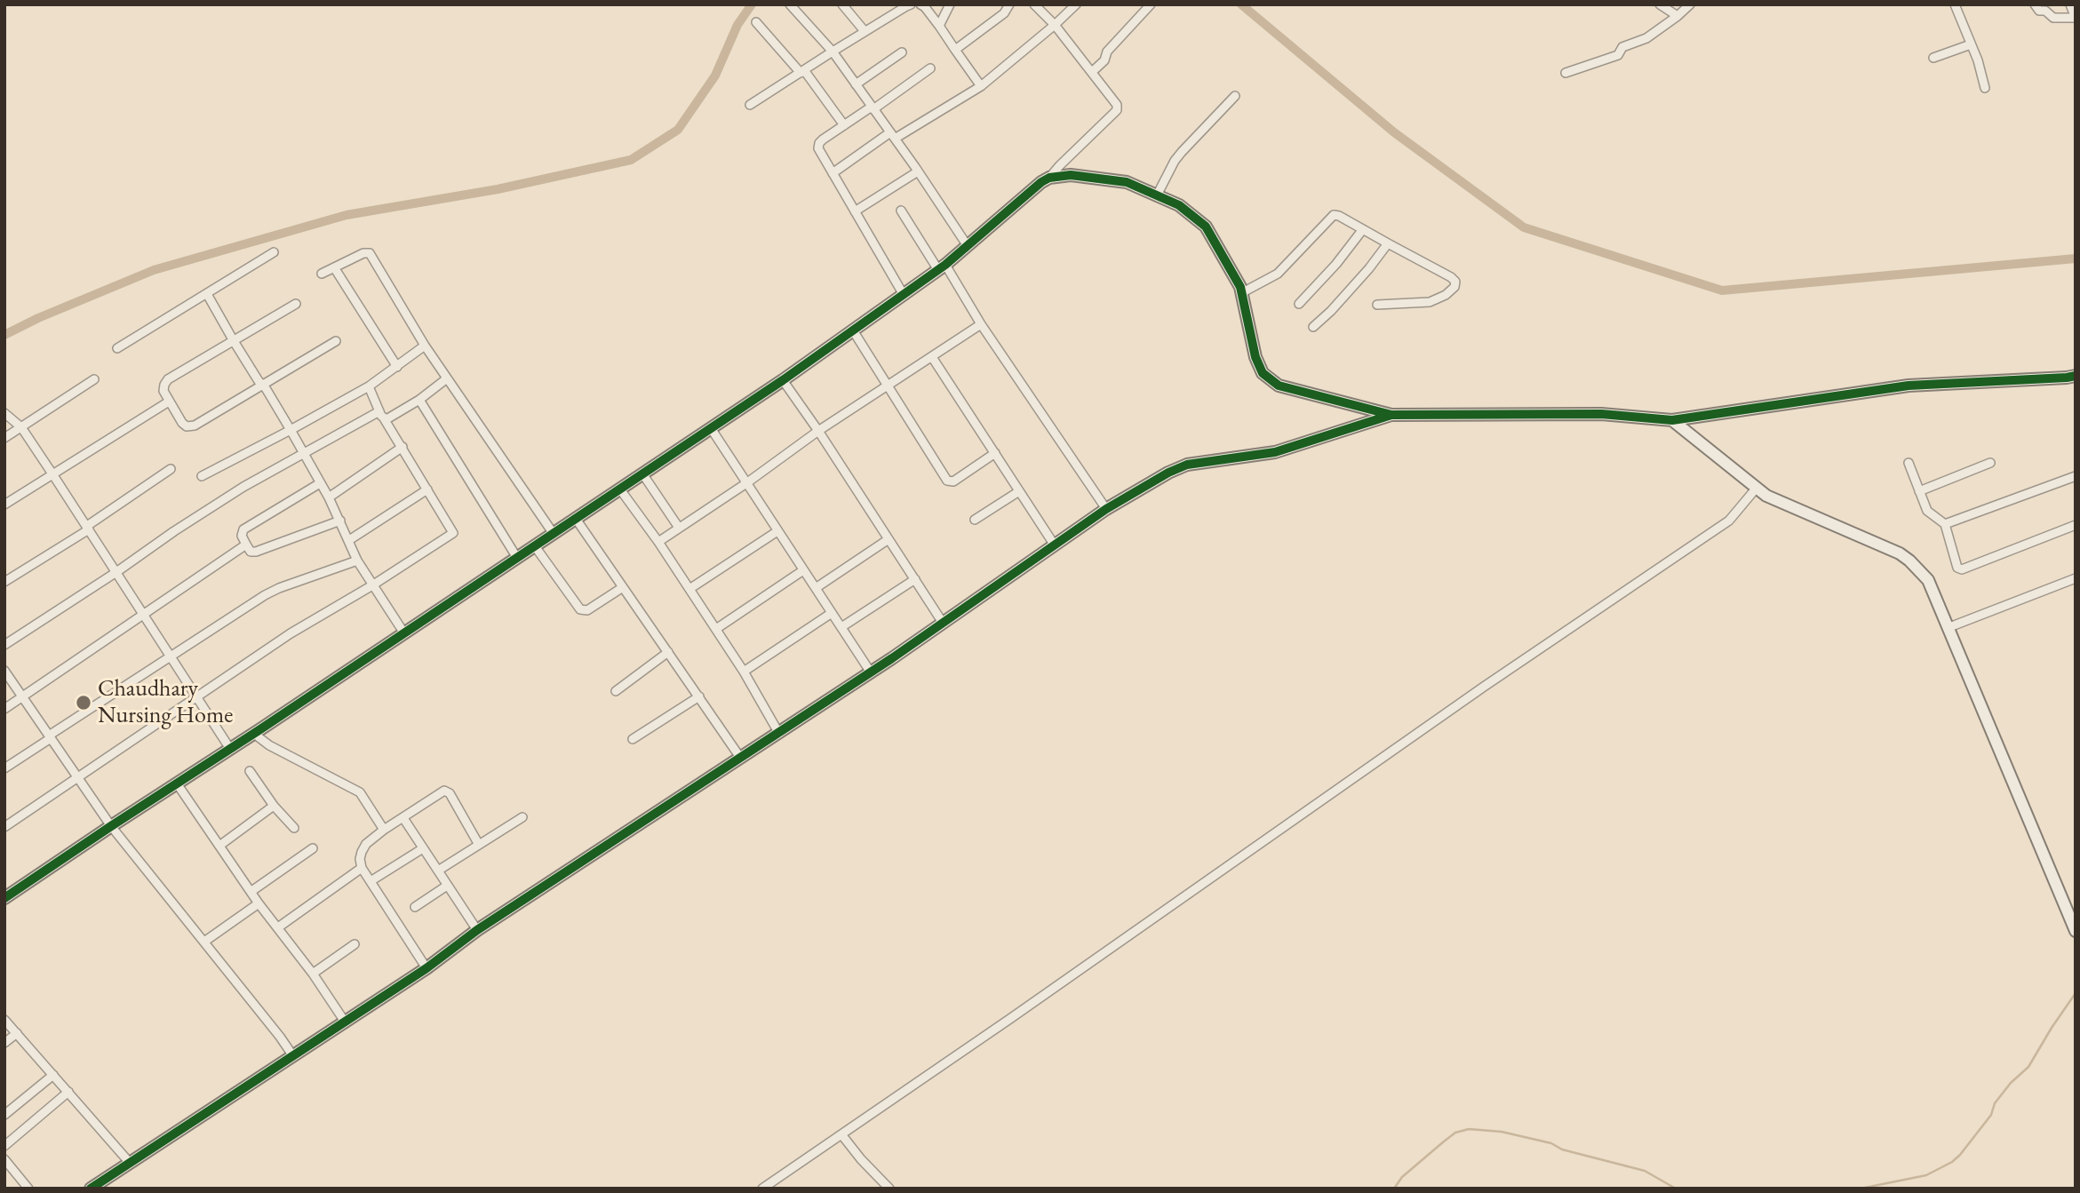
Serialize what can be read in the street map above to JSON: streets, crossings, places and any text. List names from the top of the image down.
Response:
{
  "places": ["Chaudhary Nursing Home"]
}
